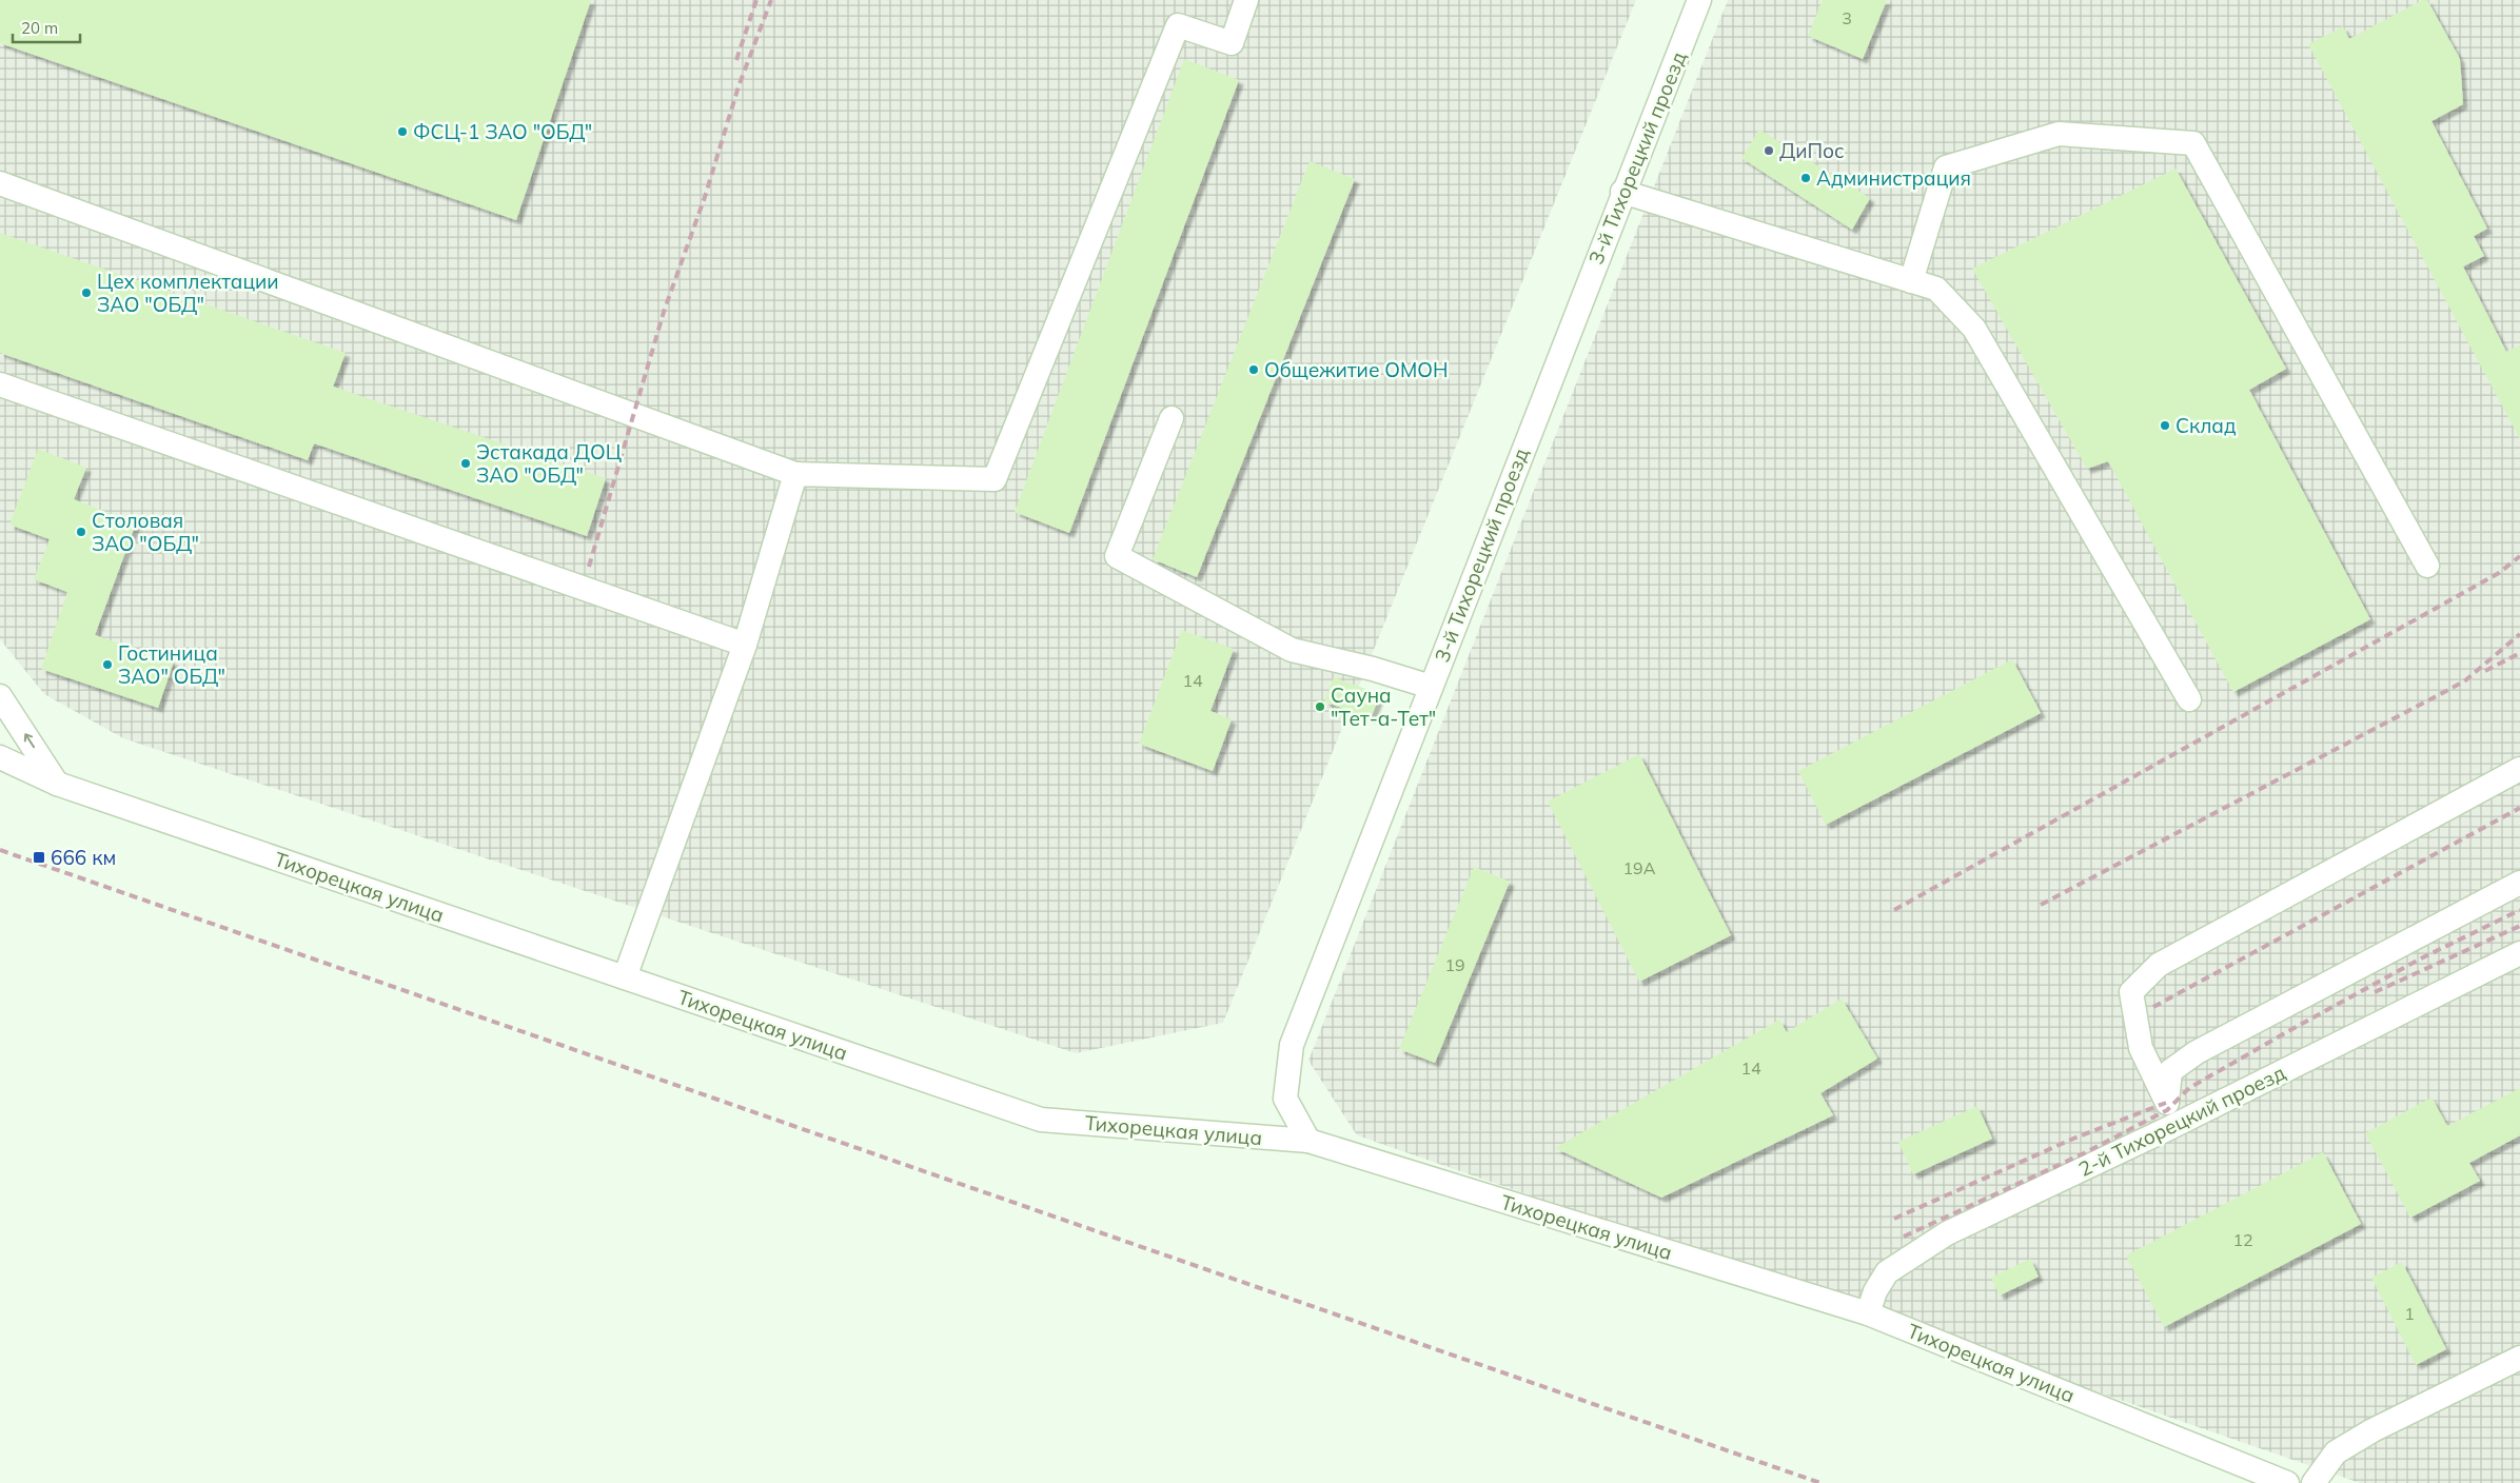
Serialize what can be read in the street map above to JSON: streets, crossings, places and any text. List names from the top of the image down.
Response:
{
  "streets": {
    "street": ["3-й Тихорецкий проезд", "Тихорецкая улица", "2-й Тихорецкий проезд"]
  },
  "crossings": [
    ["3-й Тихорецкий проезд", "Тихорецкая улица"],
    ["Тихорецкая улица", "2-й Тихорецкий проезд"]
  ],
  "places": {
    "other": [
      "ФСЦ-1 ЗАО \"ОБД\"",
      "ДиПос",
      "Администрация",
      "Цех комплектации ЗАО \"ОБД\"",
      "Общежитие ОМОН",
      "Склад",
      "Эстакада ДОЦ ЗАО \"ОБД\"",
      "Столовая ЗАО \"ОБД\"",
      "Гостиница ЗАО\" ОБД\"",
      "Сауна \"Тет-а-Тет\""
    ],
    "transit": ["666 км"]
  },
  "house_numbers": [
    "3",
    "14",
    "19А",
    "19",
    "14",
    "12",
    "1"
  ],
  "scale_bar": "20 m"
}
